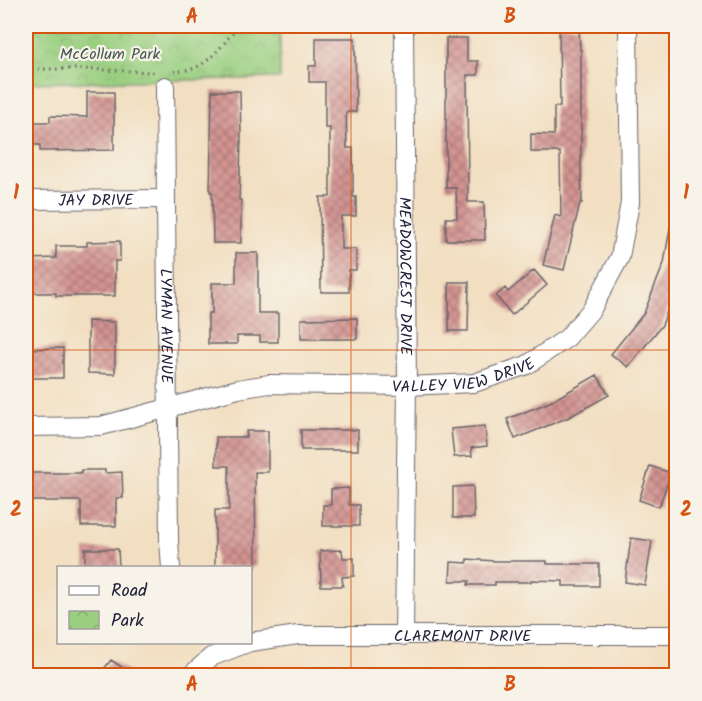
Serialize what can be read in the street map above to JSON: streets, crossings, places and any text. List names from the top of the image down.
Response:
{
  "streets": {
    "street": [
      "JAY DRIVE",
      "MEADOWCREST DRIVE",
      "LYMAN AVENUE",
      "VALLEY VIEW DRIVE",
      "CLAREMONT DRIVE"
    ]
  },
  "crossings": [
    ["JAY DRIVE", "LYMAN AVENUE"],
    ["MEADOWCREST DRIVE", "VALLEY VIEW DRIVE"],
    ["MEADOWCREST DRIVE", "CLAREMONT DRIVE"],
    ["LYMAN AVENUE", "VALLEY VIEW DRIVE"]
  ],
  "parks": ["McCollum Park"],
  "legend": ["Road", "Park"],
  "grid": {
    "columns": ["A", "B"],
    "rows": ["1", "2"]
  }
}
